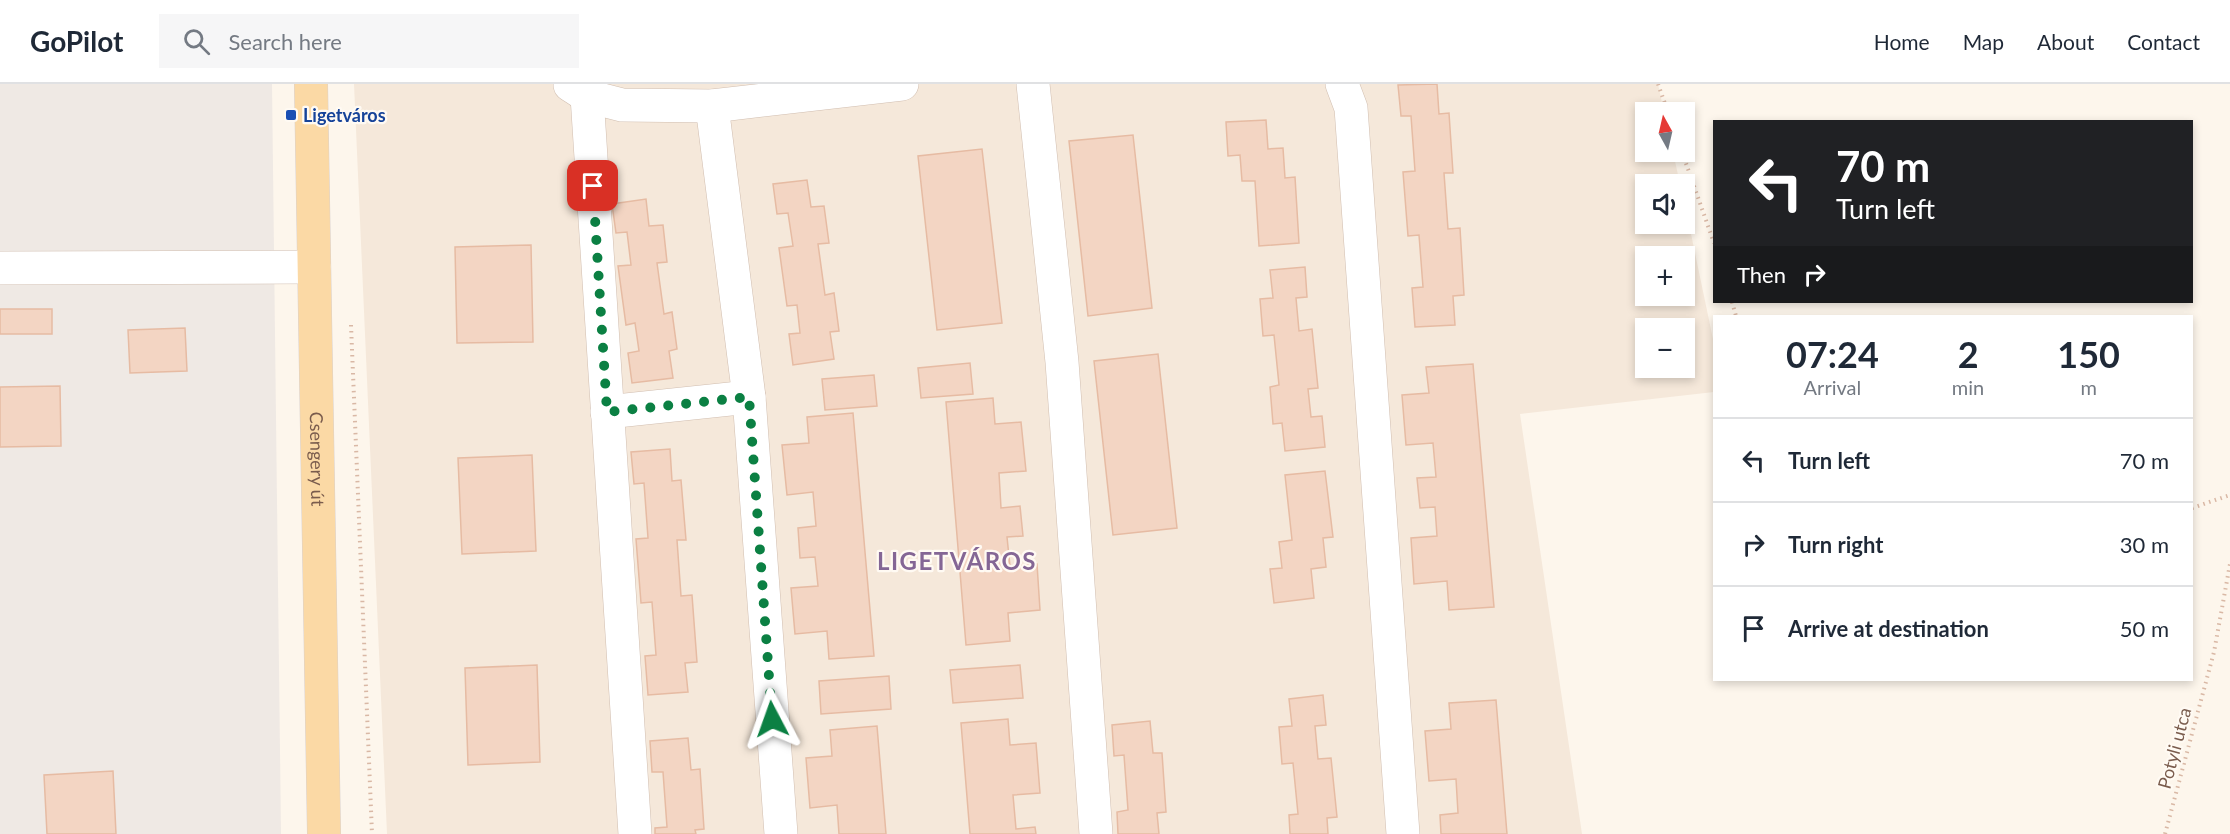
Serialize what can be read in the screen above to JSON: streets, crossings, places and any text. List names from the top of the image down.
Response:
{
  "streets": {
    "main road": ["Csengery út"],
    "path": ["Potyli utca"]
  },
  "districts": ["LIGETVÁROS"],
  "places": {
    "transit": ["Ligetváros"]
  },
  "north": "top",
  "page": {
    "header": "GoPilot",
    "search": "Search here",
    "nav": [
      "Home",
      "Map",
      "About",
      "Contact"
    ],
    "map_buttons": ["+", "−"],
    "turn": ["70 m", "Turn left"],
    "then": "Then",
    "eta": [
      "07:24",
      "Arrival",
      "2",
      "min",
      "150",
      "m"
    ],
    "list": [
      {
        "name": "Turn left",
        "value": "70 m"
      },
      {
        "name": "Turn right",
        "value": "30 m"
      },
      {
        "name": "Arrive at destination",
        "value": "50 m"
      }
    ]
  }
}
